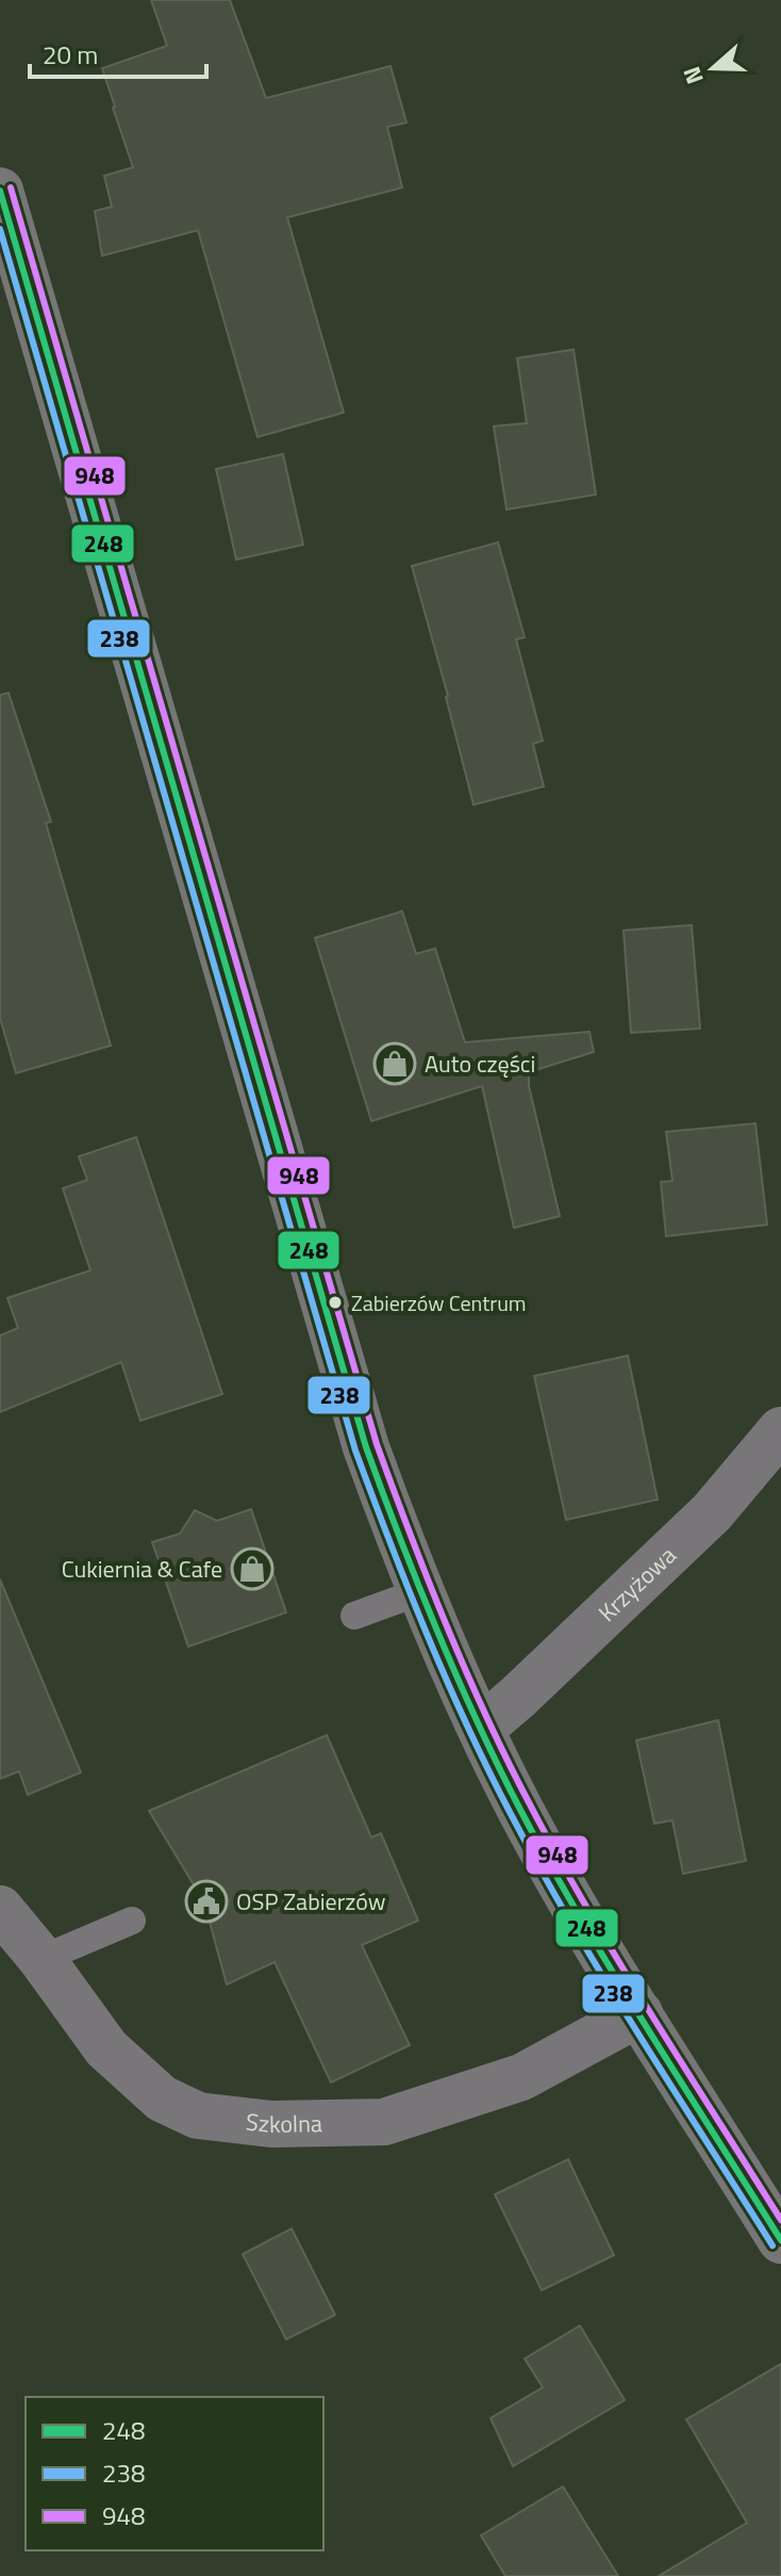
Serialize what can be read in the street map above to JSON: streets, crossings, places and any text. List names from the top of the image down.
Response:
{
  "streets": {
    "street": ["Krzyżowa", "Szkolna"]
  },
  "places": {
    "shop": ["Auto części", "Cukiernia & Cafe"],
    "other": ["Zabierzów Centrum"],
    "public building": ["OSP Zabierzów"]
  },
  "lines": ["transit line 948", "transit line 248", "transit line 238"],
  "legend": ["248", "238", "948"],
  "scale_bar": "20 m",
  "north": "left"
}
